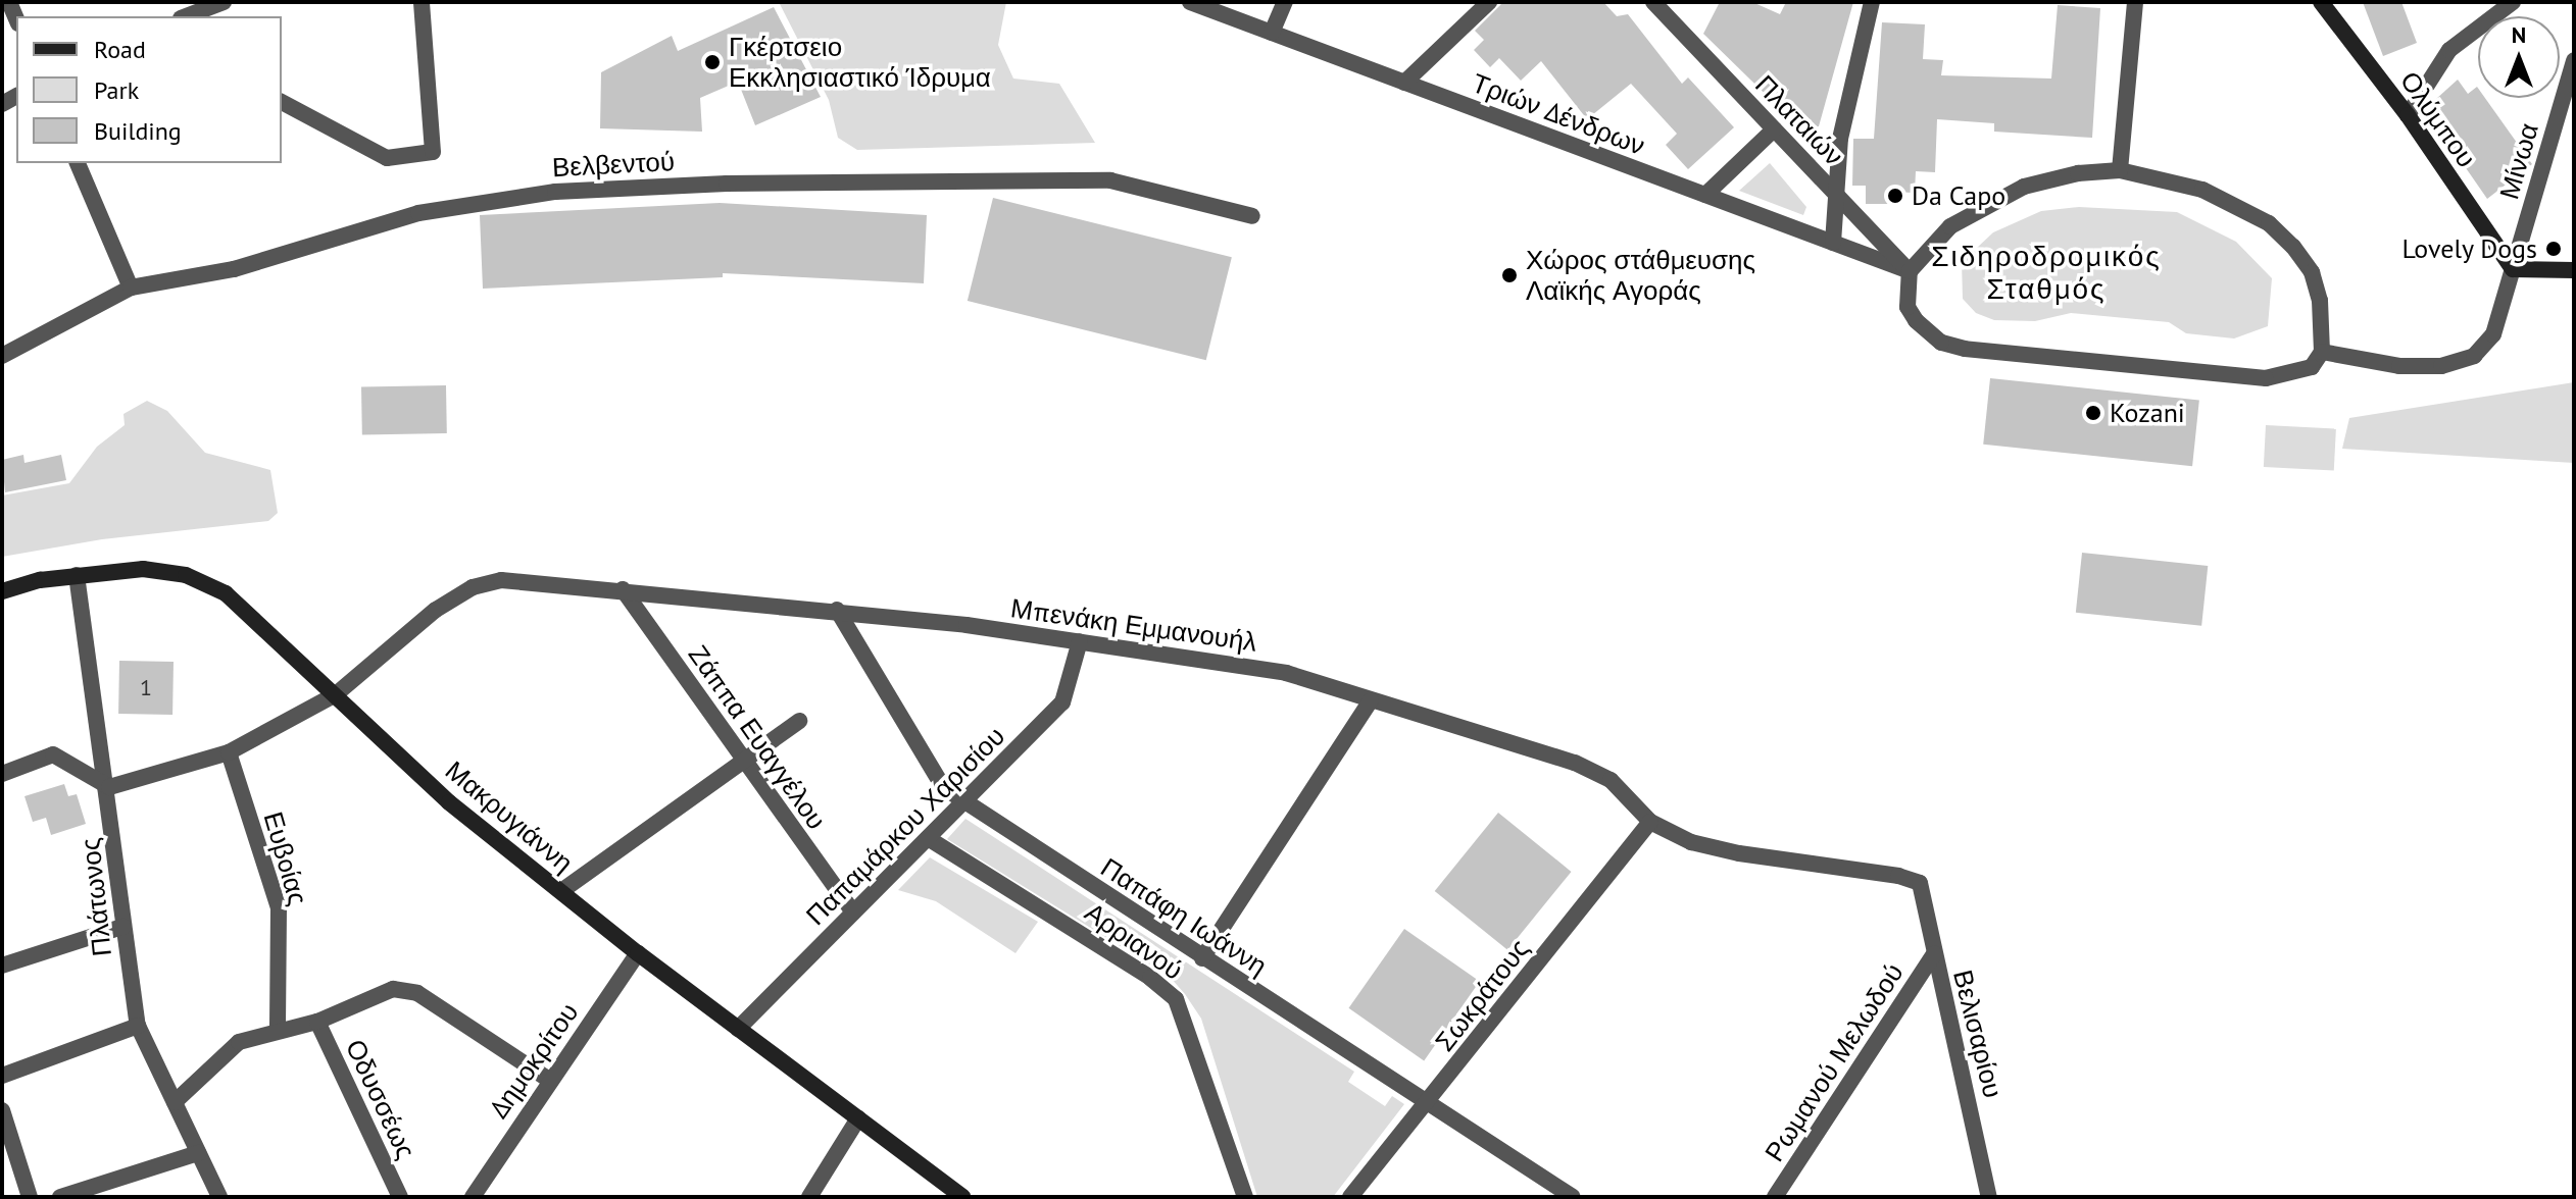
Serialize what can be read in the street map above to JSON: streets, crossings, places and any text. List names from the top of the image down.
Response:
{
  "streets": {
    "street": [
      "Τριών Δένδρων",
      "Ολύμπου",
      "Πλαταιών",
      "Μίνωα",
      "Βελβεντού",
      "Μπενάκη Εμμανουήλ",
      "Ζάππα Ευαγγέλου",
      "Μακρυγιάννη",
      "Παπαμάρκου Χαρισίου",
      "Ευβoίας",
      "Πλάτωνος",
      "Παπάφη Ιωάννη",
      "Αρριανού",
      "Σωκράτους",
      "Βελισαρίου",
      "Δημοκρίτου",
      "Ρωμανού Μελωδού",
      "Οδυσσέως"
    ]
  },
  "crossings": [
    ["Τριών Δένδρων", "Πλαταιών"],
    ["Ολύμπου", "Μίνωα"],
    ["Μπενάκη Εμμανουήλ", "Ζάππα Ευαγγέλου"],
    ["Μπενάκη Εμμανουήλ", "Μακρυγιάννη"],
    ["Μπενάκη Εμμανουήλ", "Παπαμάρκου Χαρισίου"],
    ["Μπενάκη Εμμανουήλ", "Ευβoίας"],
    ["Μπενάκη Εμμανουήλ", "Πλάτωνος"],
    ["Μπενάκη Εμμανουήλ", "Παπάφη Ιωάννη"],
    ["Μπενάκη Εμμανουήλ", "Σωκράτους"],
    ["Μπενάκη Εμμανουήλ", "Βελισαρίου"],
    ["Ζάππα Ευαγγέλου", "Παπαμάρκου Χαρισίου"],
    ["Μακρυγιάννη", "Παπαμάρκου Χαρισίου"],
    ["Μακρυγιάννη", "Πλάτωνος"],
    ["Μακρυγιάννη", "Δημοκρίτου"],
    ["Παπαμάρκου Χαρισίου", "Παπάφη Ιωάννη"],
    ["Παπαμάρκου Χαρισίου", "Αρριανού"],
    ["Παπάφη Ιωάννη", "Σωκράτους"],
    ["Βελισαρίου", "Ρωμανού Μελωδού"]
  ],
  "districts": ["Σιδηροδρομικός Σταθμός"],
  "places": [
    "Γκέρτσειο Εκκλησιαστικό Ίδρυμα",
    "Da Capo",
    "Lovely Dogs",
    "Χώρος στάθμευσης Λαϊκής Αγοράς",
    "Kozani"
  ],
  "house_numbers": ["1"],
  "legend": ["Road", "Park", "Building"],
  "north": "top"
}
